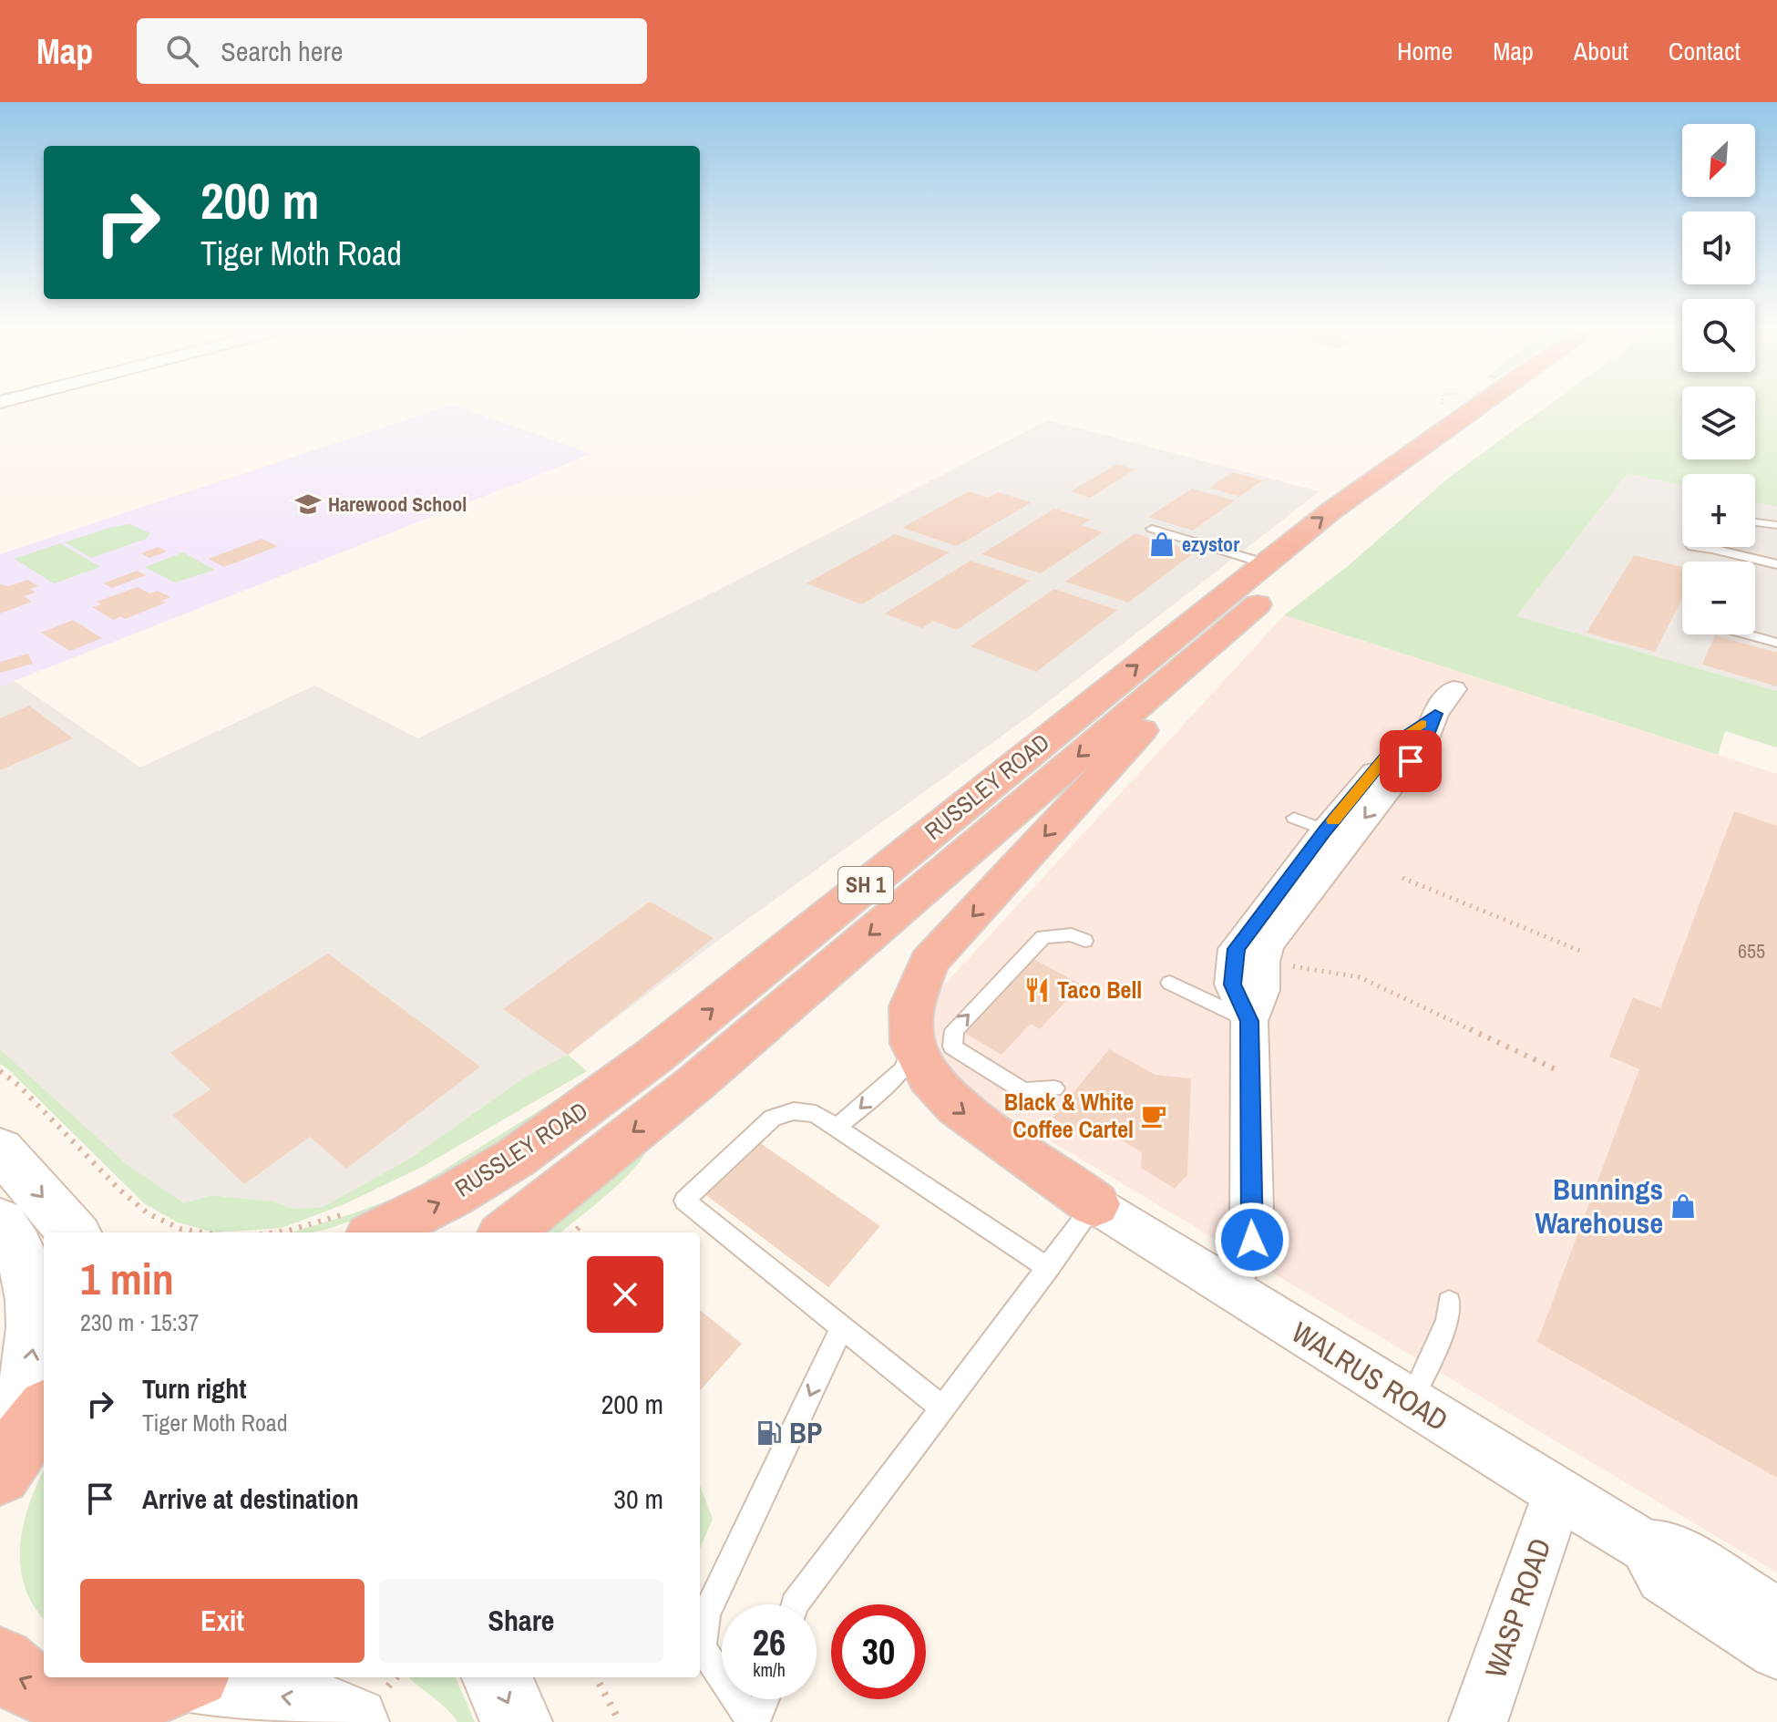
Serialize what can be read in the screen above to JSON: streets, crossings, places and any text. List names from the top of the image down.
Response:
{
  "streets": {
    "highway": ["RUSSLEY ROAD", "SH 1"],
    "street": ["WALRUS ROAD", "WASP ROAD"]
  },
  "crossings": [
    ["WALRUS ROAD", "WASP ROAD"]
  ],
  "places": {
    "school or university": ["Harewood School"],
    "shop": ["ezystor", "Bunnings Warehouse"],
    "restaurant": ["Taco Bell"],
    "cafe": ["Black & White Coffee Cartel"],
    "fuel station": ["BP"]
  },
  "house_numbers": ["655"],
  "north": "bottom left",
  "page": {
    "header": "Map",
    "search": "Search here",
    "nav": [
      "Home",
      "Map",
      "About",
      "Contact"
    ],
    "map_buttons": ["+", "−"],
    "turn": ["200 m", "Tiger Moth Road"],
    "heading": ["1 min", "230 m · 15:37"],
    "list": [
      {
        "name": "Turn right",
        "note": "Tiger Moth Road",
        "value": "200 m"
      },
      {
        "name": "Arrive at destination",
        "value": "30 m"
      }
    ],
    "buttons": ["Exit", "Share"],
    "speed": "26 km/h",
    "limit": "30"
  }
}
